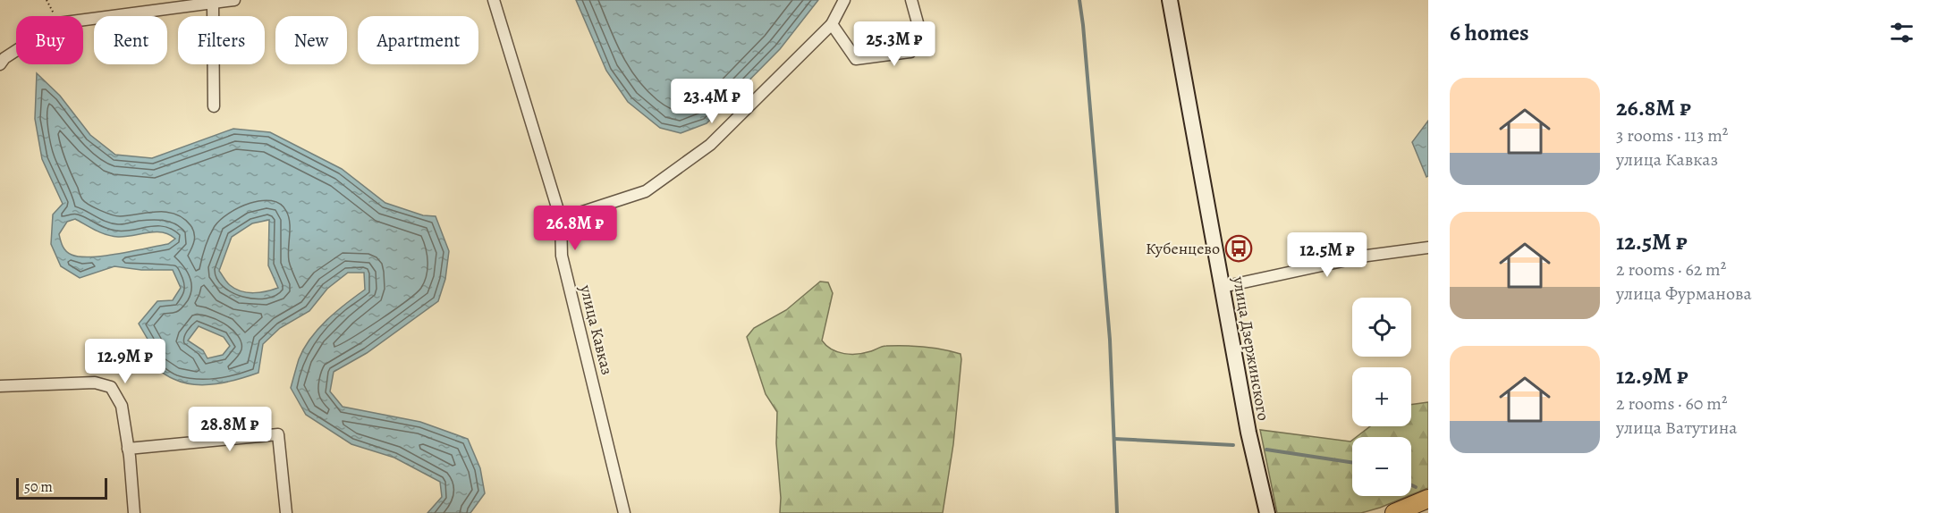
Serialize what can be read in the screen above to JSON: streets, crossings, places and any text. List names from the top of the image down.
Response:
{
  "streets": {
    "main road": ["улица Дзержинского"],
    "street": ["улица Кавказ"]
  },
  "places": {
    "bus stop": ["Кубенцево"]
  },
  "scale_bar": "50 m",
  "page": {
    "heading": "6 homes",
    "chip": [
      "Buy",
      "Rent",
      "Filters",
      "New",
      "Apartment"
    ],
    "price": [
      "25.3M ₽",
      "23.4M ₽",
      "26.8M ₽",
      "12.5M ₽",
      "12.9M ₽",
      "28.8M ₽"
    ],
    "list": [
      {
        "name": "26.8M ₽",
        "note": "3 rooms · 113 m² · улица Кавказ"
      },
      {
        "name": "12.5M ₽",
        "note": "2 rooms · 62 m² · улица Фурманова"
      },
      {
        "name": "12.9M ₽",
        "note": "2 rooms · 60 m² · улица Ватутина"
      }
    ],
    "map_buttons": ["+", "−"],
    "scale": "50 m"
  }
}
